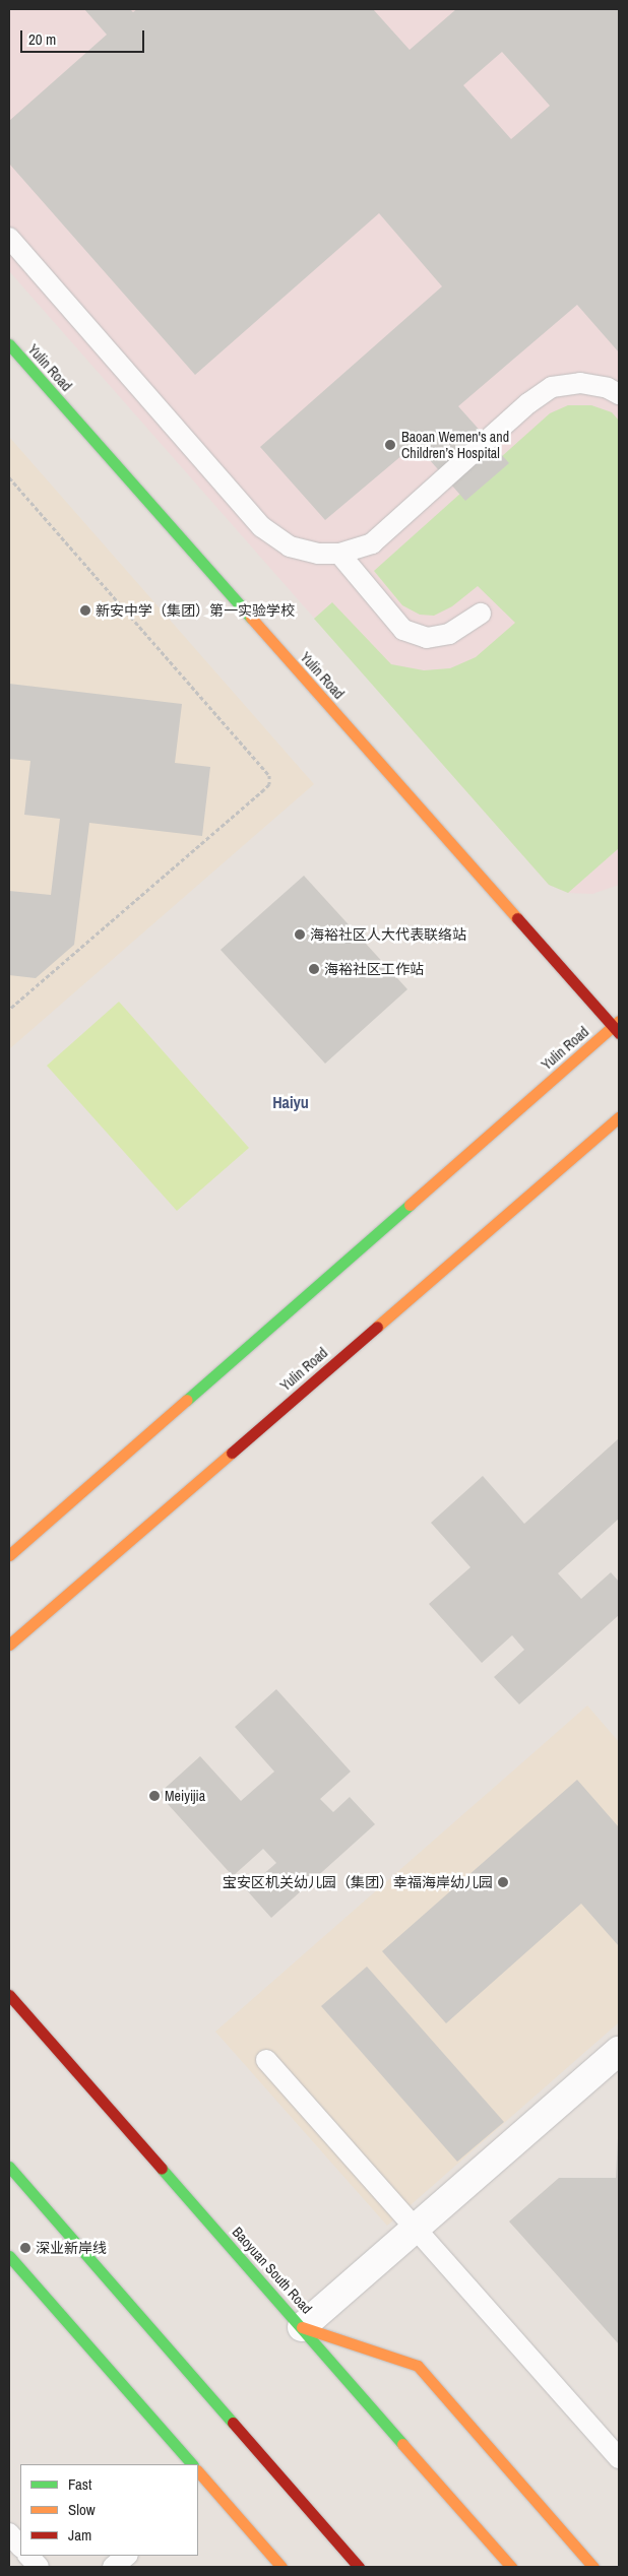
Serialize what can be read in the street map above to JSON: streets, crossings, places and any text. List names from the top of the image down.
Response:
{
  "streets": {
    "main road": ["Yulin Road", "Baoyuan South Road"]
  },
  "districts": ["Haiyu"],
  "places": [
    "Baoan Wemen's and Children’s Hospital",
    "新安中学（集团）第一实验学校",
    "海裕社区人大代表联络站",
    "海裕社区工作站",
    "Meiyijia",
    "宝安区机关幼儿园（集团）幸福海岸幼儿园",
    "深业新岸线"
  ],
  "legend": ["Fast", "Slow", "Jam"],
  "scale_bar": "20 m"
}
